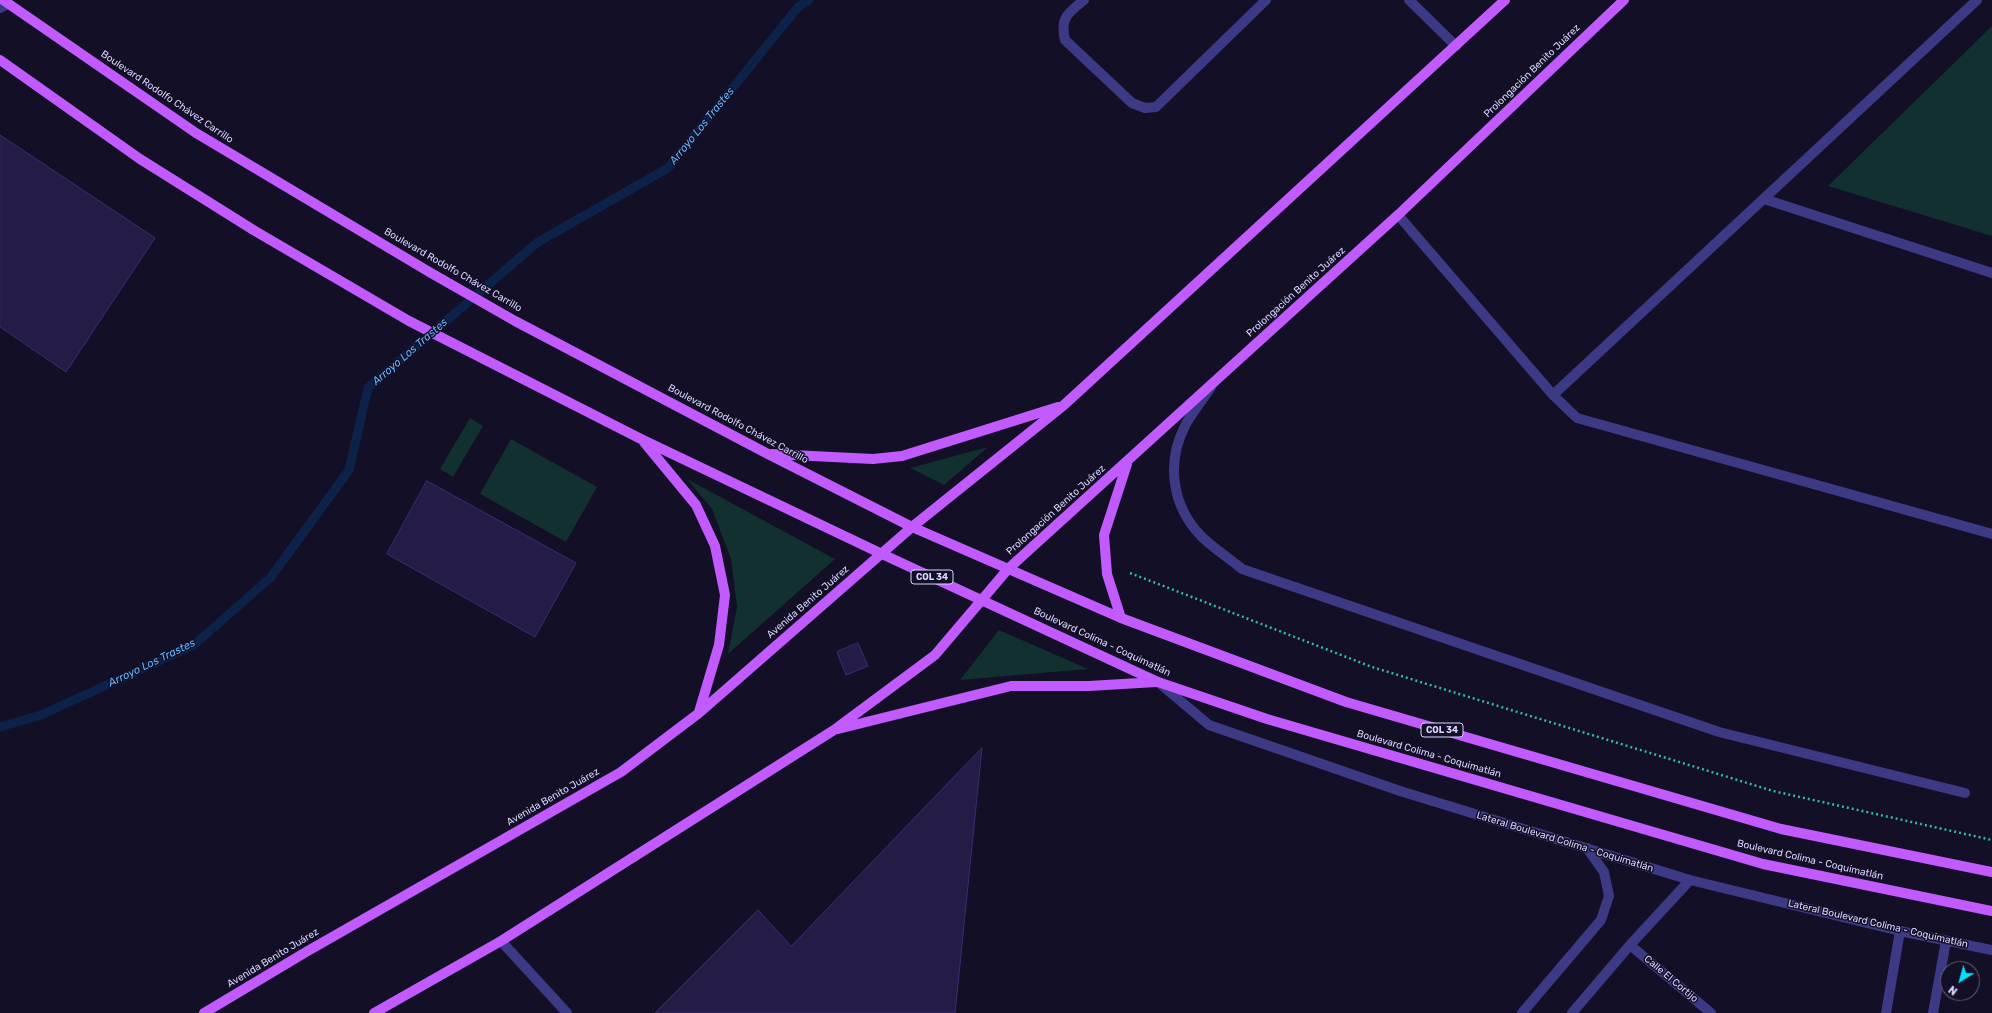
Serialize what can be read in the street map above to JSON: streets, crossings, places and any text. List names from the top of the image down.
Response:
{
  "streets": {
    "main road": [
      "Prolongación Benito Juárez",
      "Boulevard Rodolfo Chávez Carrillo",
      "COL 34",
      "Avenida Benito Juárez",
      "Boulevard Colima - Coquimatlán"
    ],
    "street": ["Lateral Boulevard Colima - Coquimatlán", "Calle El Cortijo"]
  },
  "crossings": [
    ["Prolongación Benito Juárez", "COL 34"],
    ["Prolongación Benito Juárez", "Boulevard Colima - Coquimatlán"],
    ["Boulevard Rodolfo Chávez Carrillo", "COL 34"],
    ["Avenida Benito Juárez", "Boulevard Colima - Coquimatlán"],
    ["Boulevard Colima - Coquimatlán", "Lateral Boulevard Colima - Coquimatlán"]
  ],
  "water": ["Arroyo Los Trastes"],
  "north": "bottom left"
}
